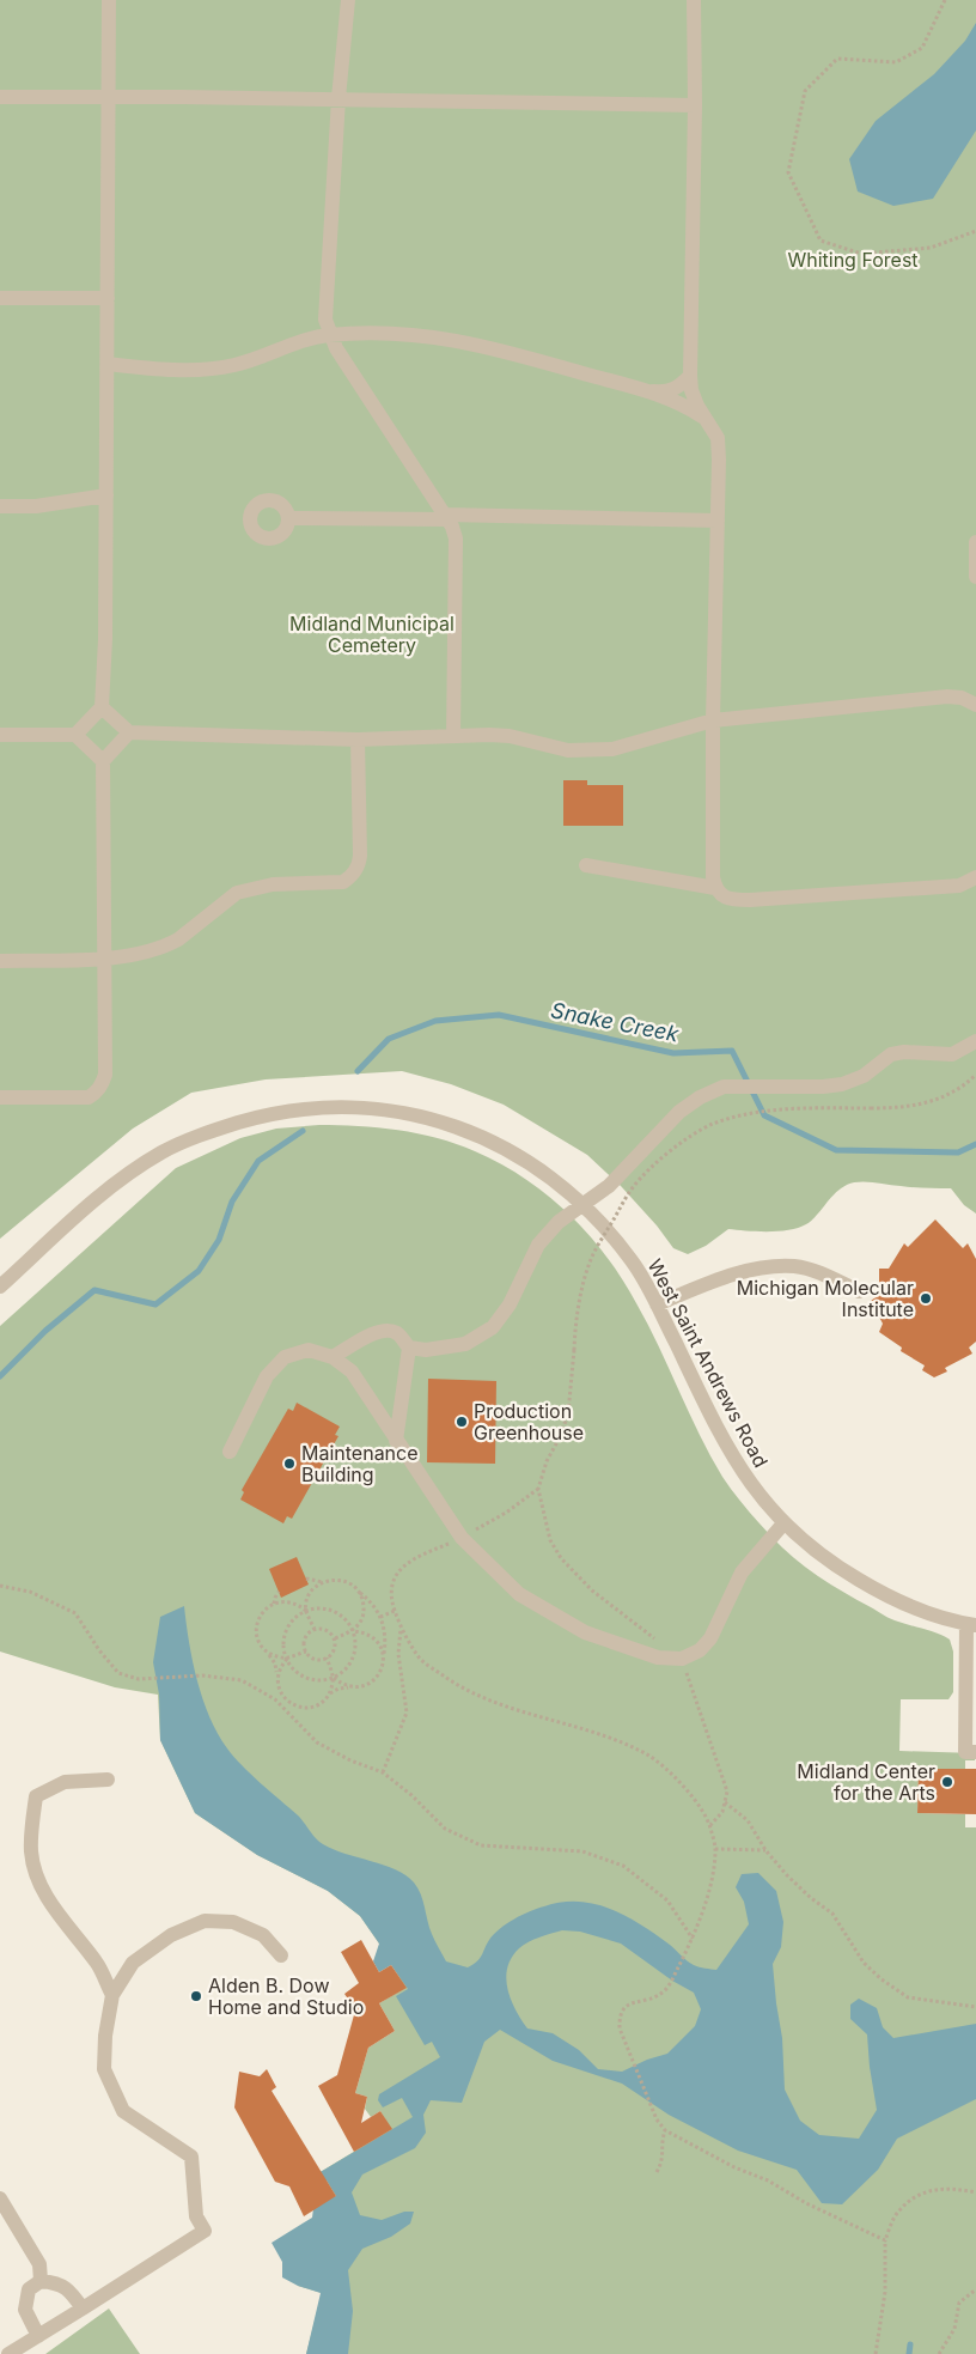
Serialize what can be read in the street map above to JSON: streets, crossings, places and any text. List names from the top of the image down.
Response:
{
  "streets": {
    "street": ["West Saint Andrews Road"]
  },
  "water": ["Snake Creek"],
  "parks": ["Whiting Forest", "Midland Municipal Cemetery"],
  "places": [
    "Michigan Molecular Institute",
    "Production Greenhouse",
    "Maintenance Building",
    "Midland Center for the Arts",
    "Alden B. Dow Home and Studio"
  ]
}
